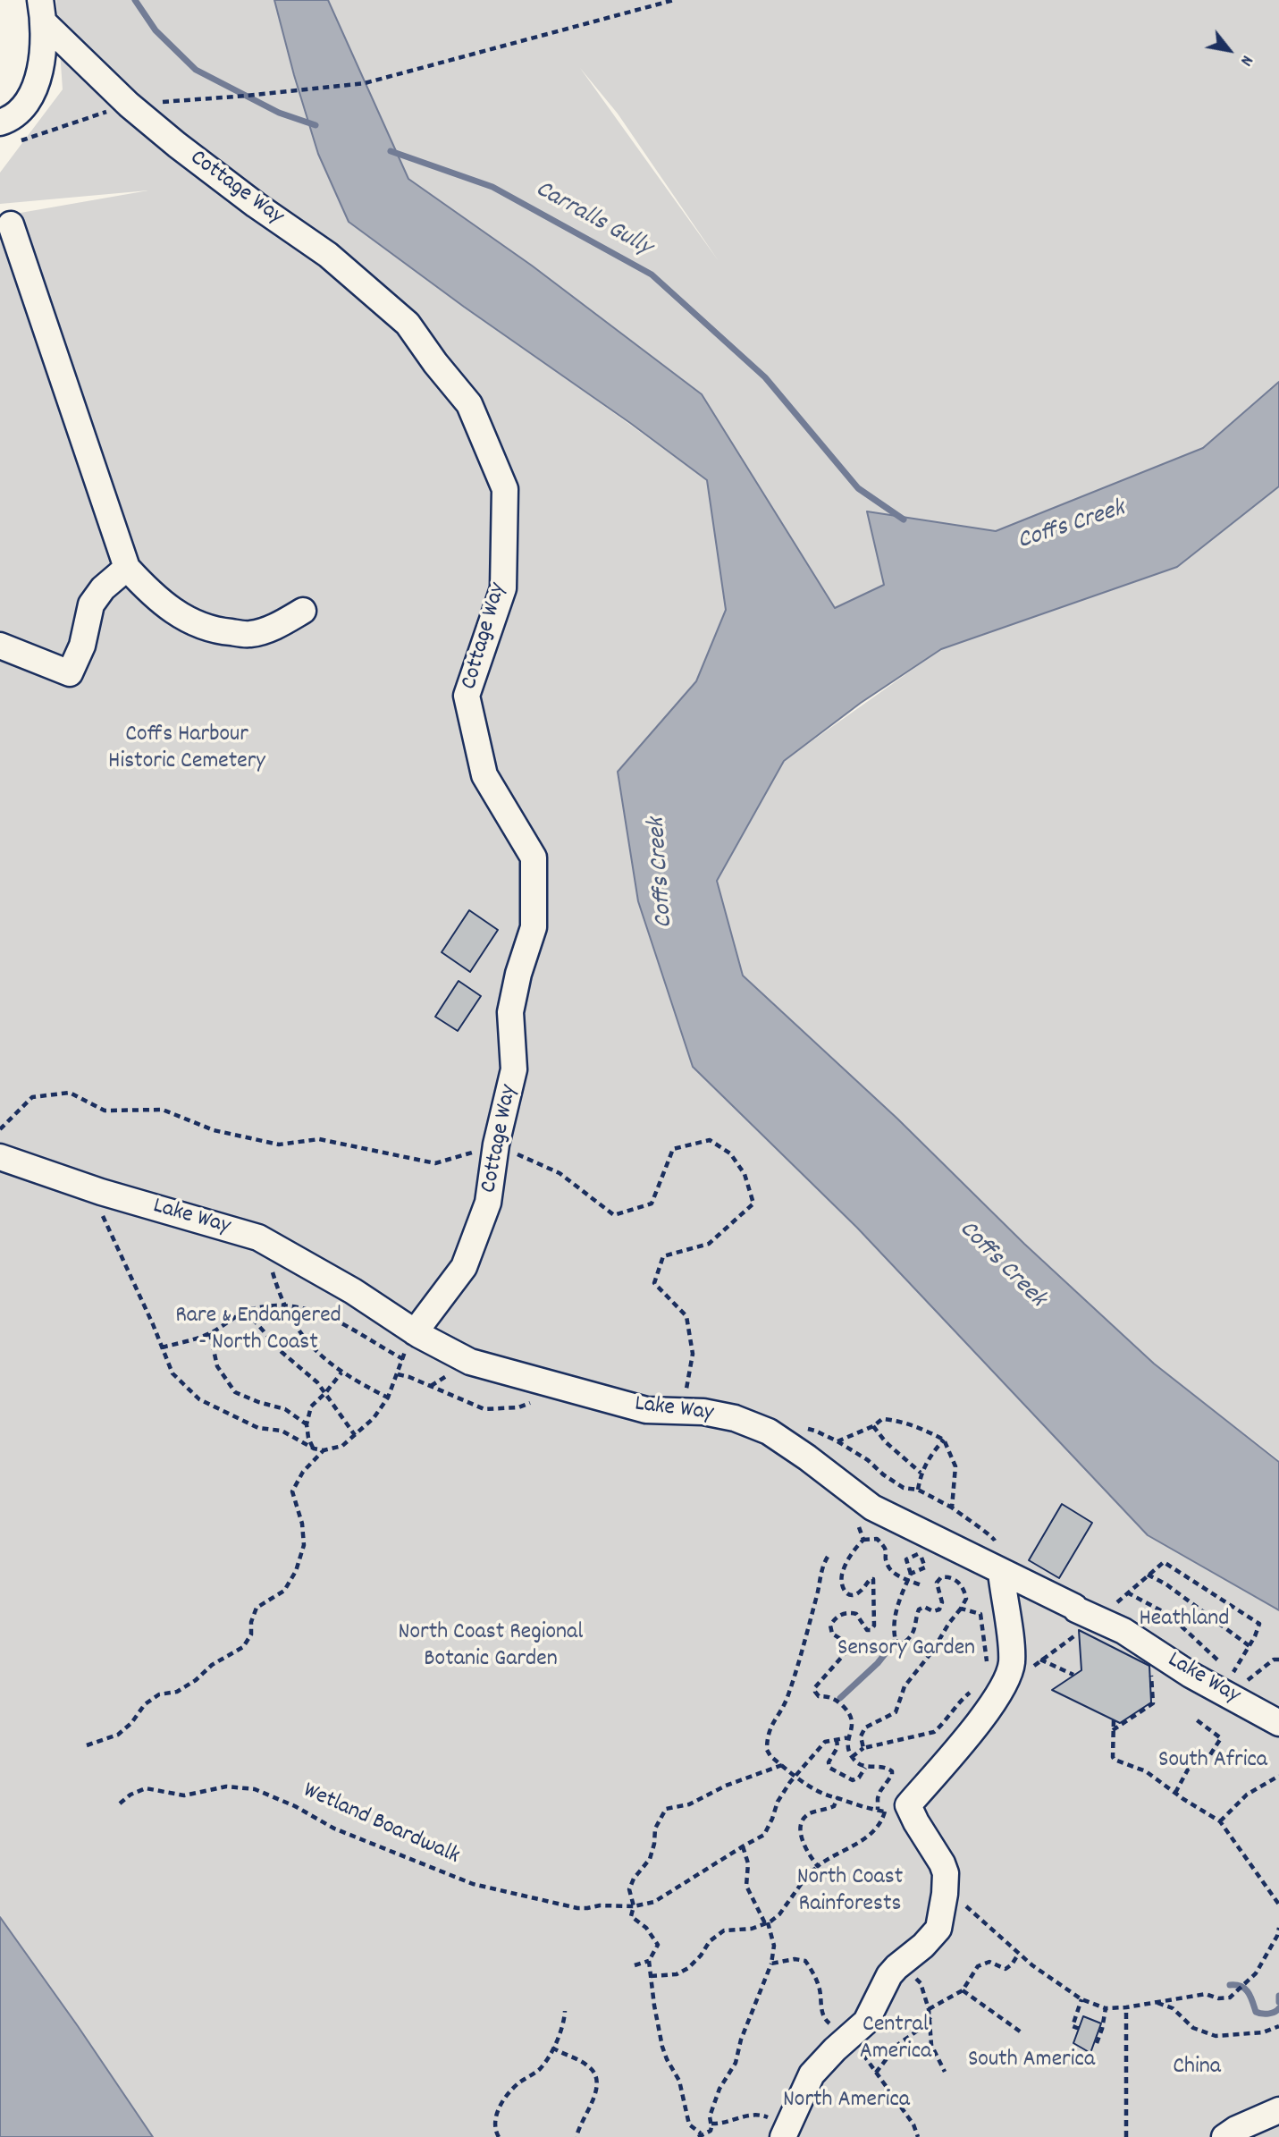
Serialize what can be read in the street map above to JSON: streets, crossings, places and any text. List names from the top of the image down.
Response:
{
  "streets": {
    "street": ["Cottage Way", "Lake Way"],
    "path": ["Wetland Boardwalk"]
  },
  "crossings": [
    ["Cottage Way", "Lake Way"]
  ],
  "water": ["Carralls Gully", "Coffs Creek"],
  "parks": [
    "Coffs Harbour Historic Cemetery",
    "Rare & Endangered - North Coast",
    "Heathland",
    "North Coast Regional Botanic Garden",
    "Sensory Garden",
    "South Africa",
    "North Coast Rainforests",
    "Central America",
    "South America",
    "China",
    "North America"
  ],
  "north": "bottom right"
}
